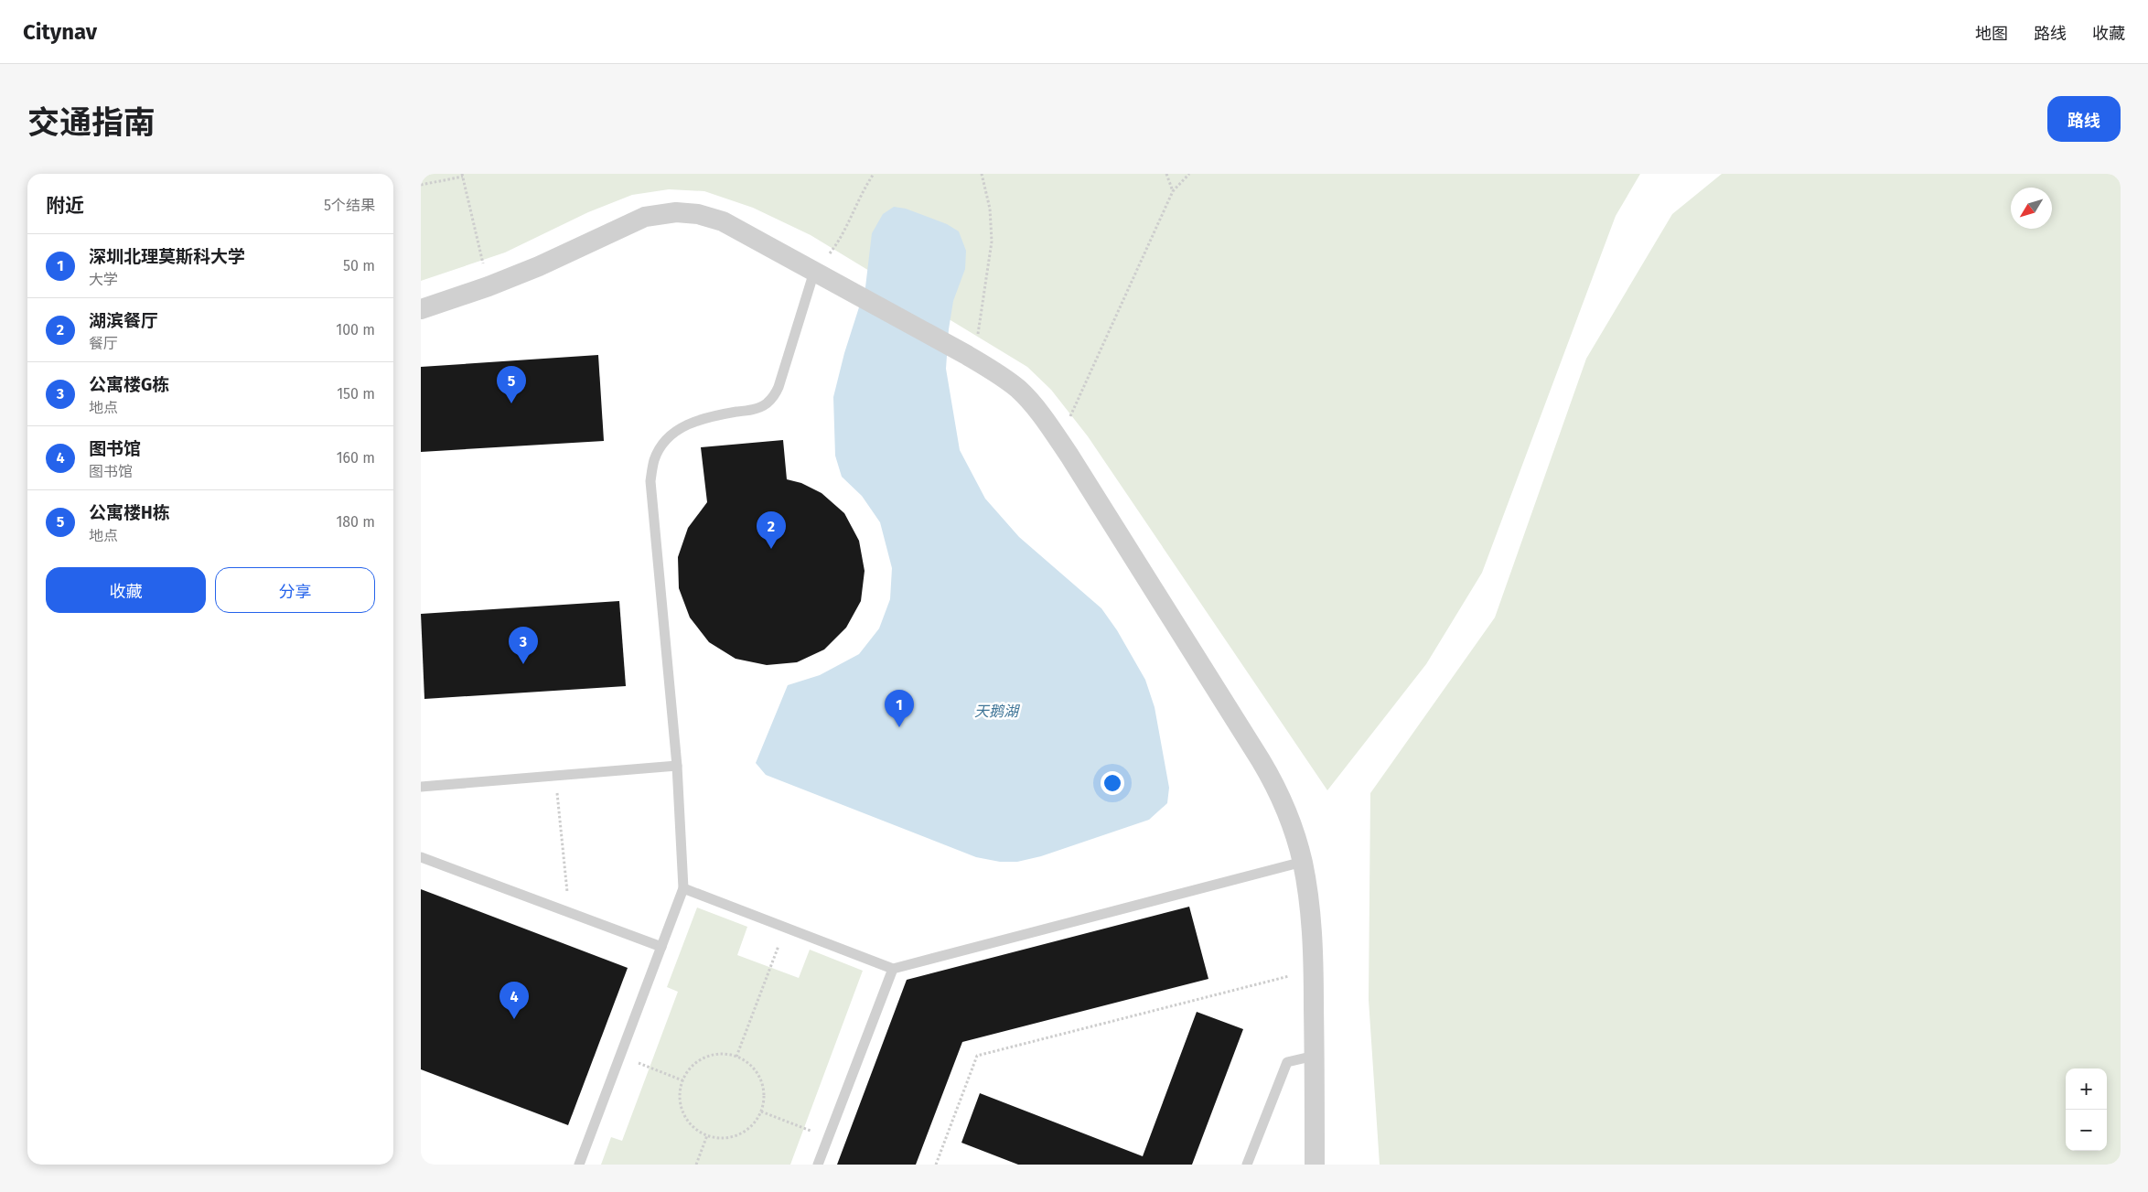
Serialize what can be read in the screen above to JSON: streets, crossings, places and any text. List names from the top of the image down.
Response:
{
  "water": ["天鹅湖"],
  "north": "bottom left",
  "page": {
    "header": "Citynav",
    "nav": ["地图", "路线", "收藏"],
    "title": "交通指南",
    "buttons": [
      "路线",
      ["收藏", "分享"]
    ],
    "heading": ["附近", "5个结果"],
    "list": [
      {
        "mark": "1",
        "name": "深圳北理莫斯科大学",
        "note": "大学",
        "value": "50 m"
      },
      {
        "mark": "2",
        "name": "湖滨餐厅",
        "note": "餐厅",
        "value": "100 m"
      },
      {
        "mark": "3",
        "name": "公寓楼G栋",
        "note": "地点",
        "value": "150 m"
      },
      {
        "mark": "4",
        "name": "图书馆",
        "note": "图书馆",
        "value": "160 m"
      },
      {
        "mark": "5",
        "name": "公寓楼H栋",
        "note": "地点",
        "value": "180 m"
      }
    ],
    "pins": [
      "5",
      "2",
      "3",
      "1",
      "4"
    ],
    "map_buttons": ["+", "−"]
  }
}
